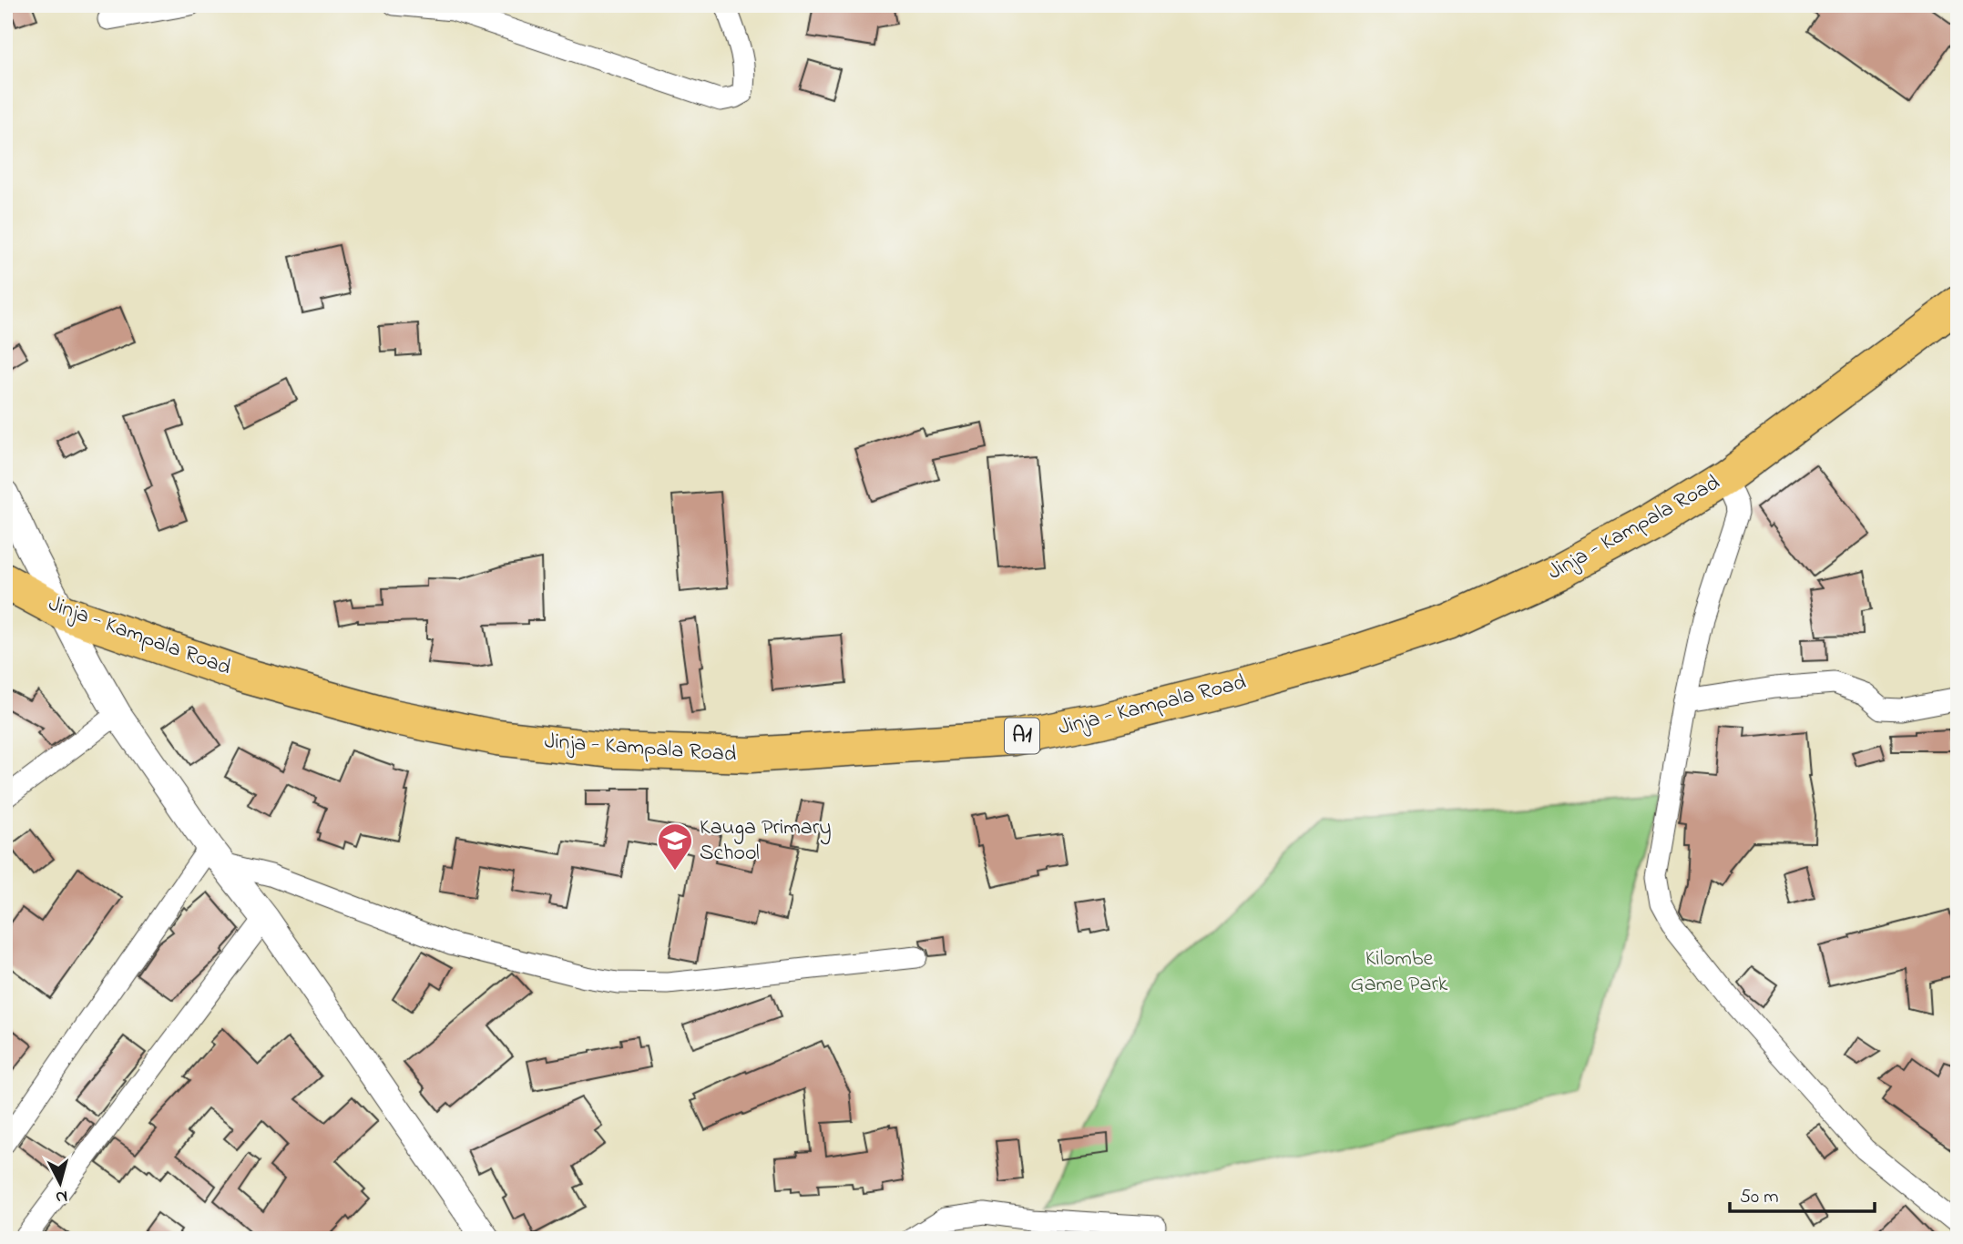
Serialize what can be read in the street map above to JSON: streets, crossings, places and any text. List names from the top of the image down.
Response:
{
  "streets": {
    "highway": ["Jinja - Kampala Road", "A1"]
  },
  "parks": ["Kilombe Game Park"],
  "places": {
    "school or university": ["Kauga Primary School"]
  },
  "scale_bar": "50 m",
  "north": "bottom"
}
